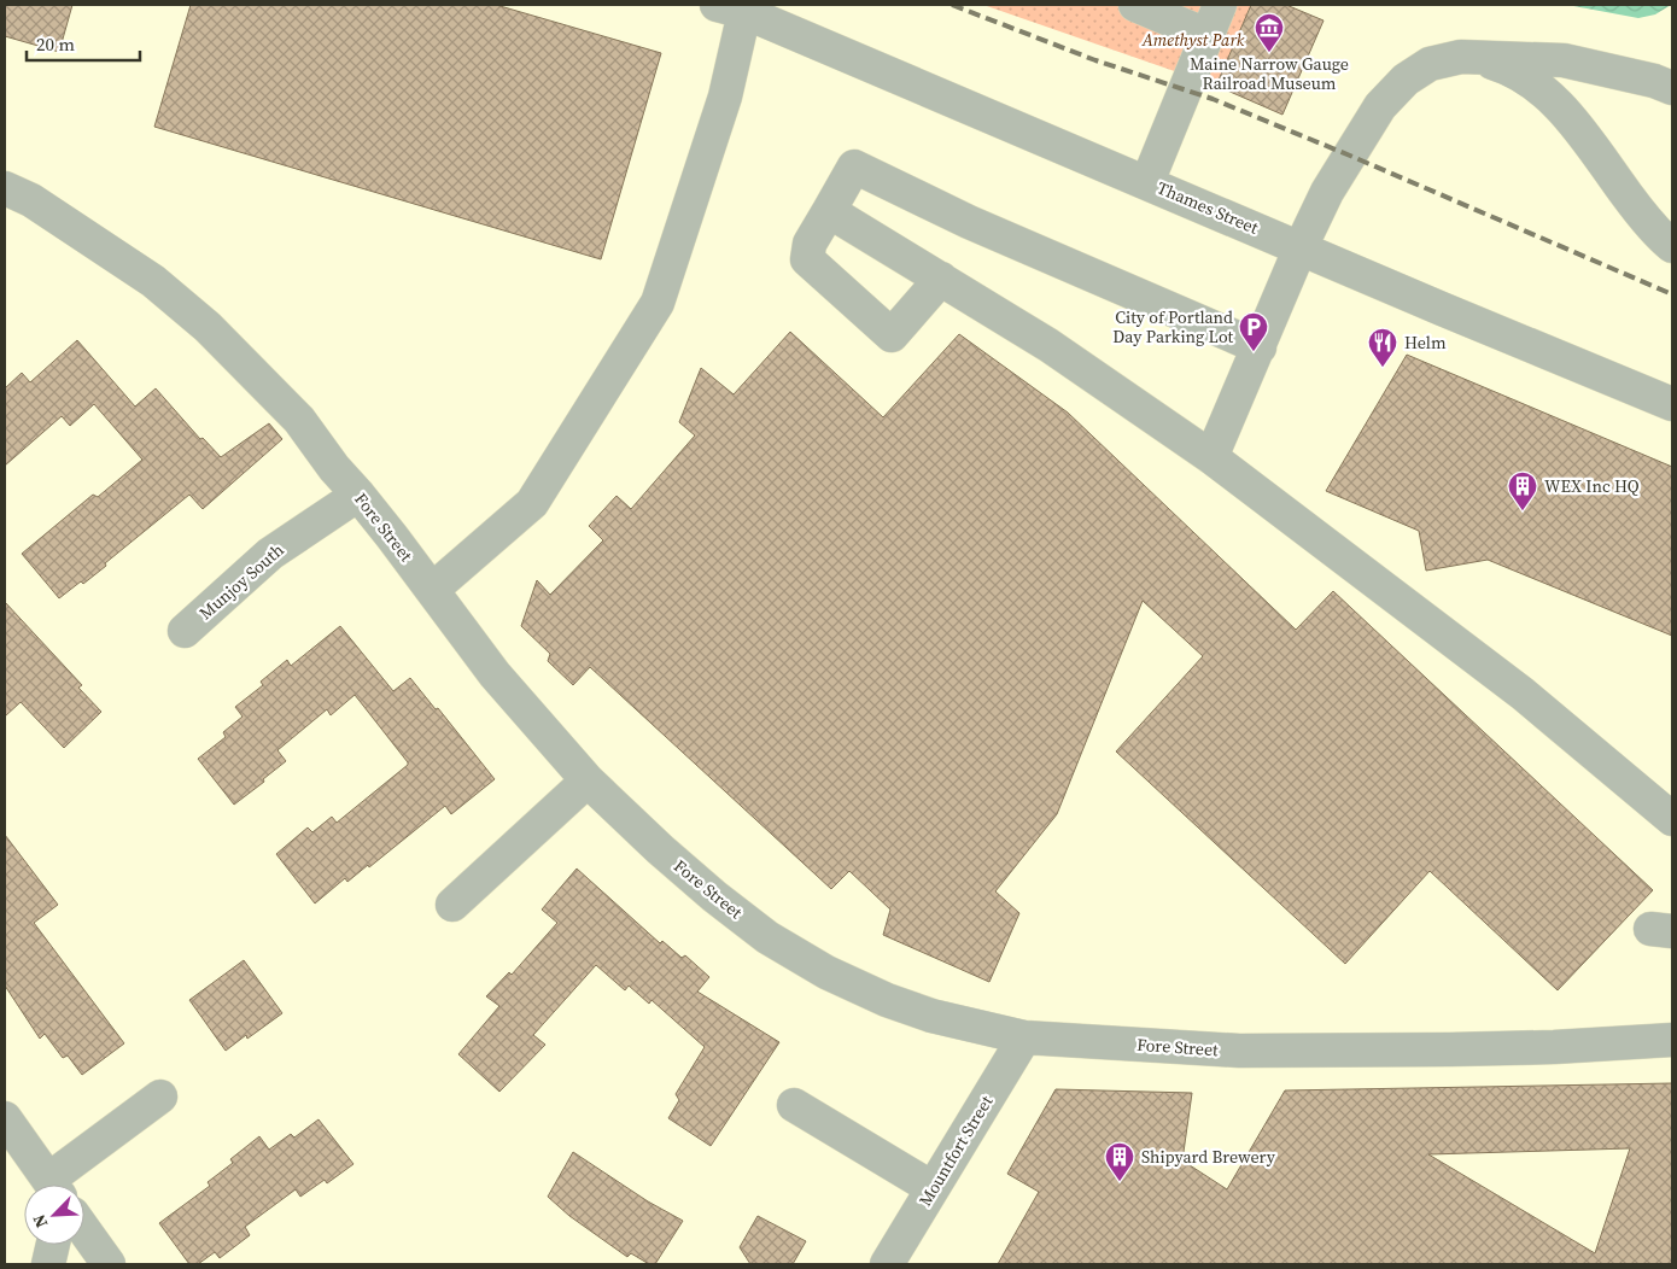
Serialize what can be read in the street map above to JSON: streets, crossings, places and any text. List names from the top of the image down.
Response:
{
  "streets": {
    "street": [
      "Thames Street",
      "Fore Street",
      "Munjoy South",
      "Mountfort Street"
    ]
  },
  "crossings": [
    ["Fore Street", "Munjoy South"],
    ["Fore Street", "Mountfort Street"]
  ],
  "parks": ["Amethyst Park"],
  "places": {
    "museum": ["Maine Narrow Gauge Railroad Museum"],
    "parking": ["City of Portland Day Parking Lot"],
    "restaurant": ["Helm"],
    "building": ["WEX Inc HQ", "Shipyard Brewery"]
  },
  "scale_bar": "20 m",
  "north": "bottom left"
}
